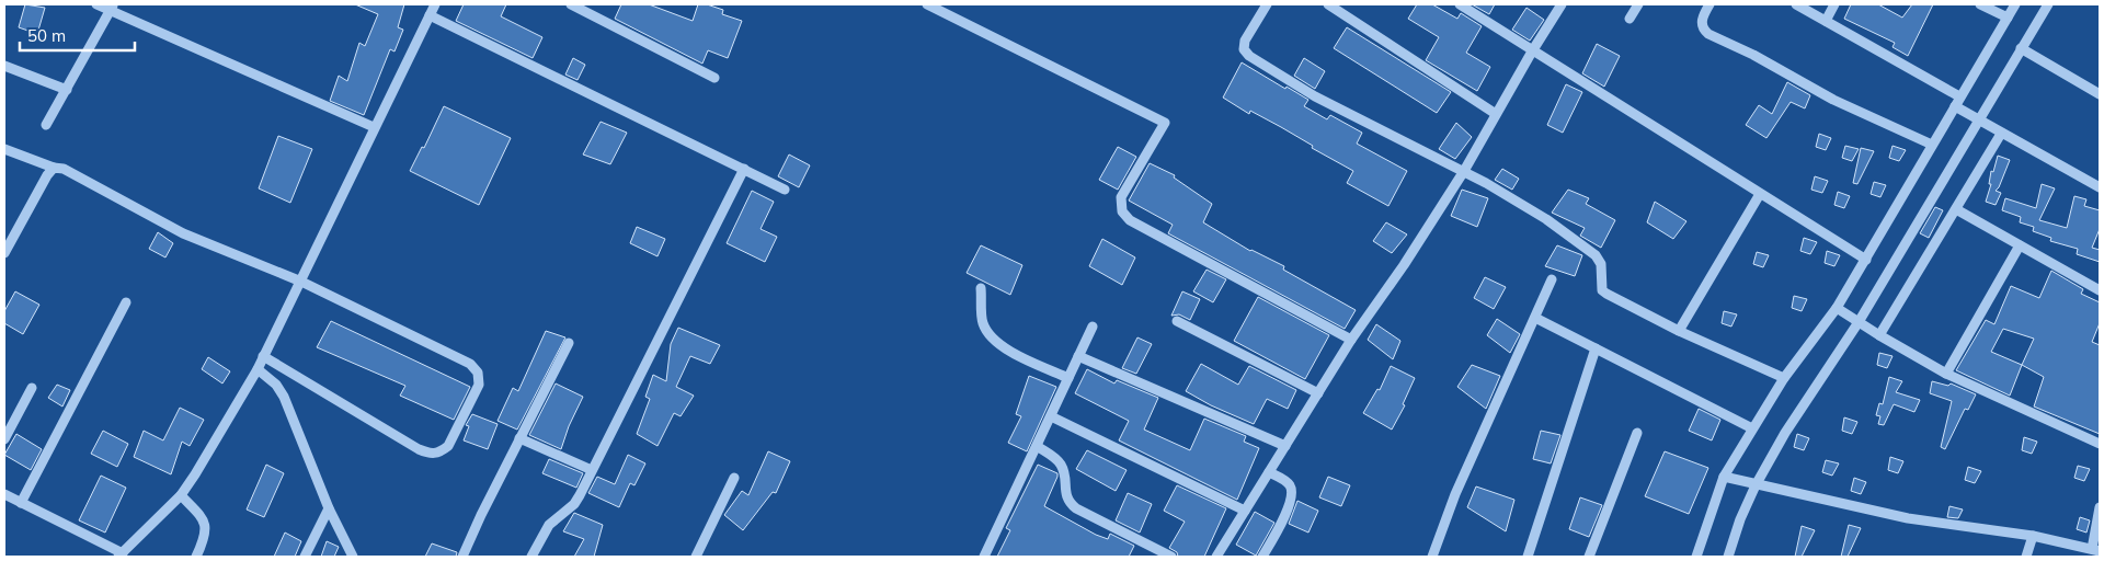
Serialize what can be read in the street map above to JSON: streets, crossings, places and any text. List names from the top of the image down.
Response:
{
  "scale_bar": "50 m"
}
